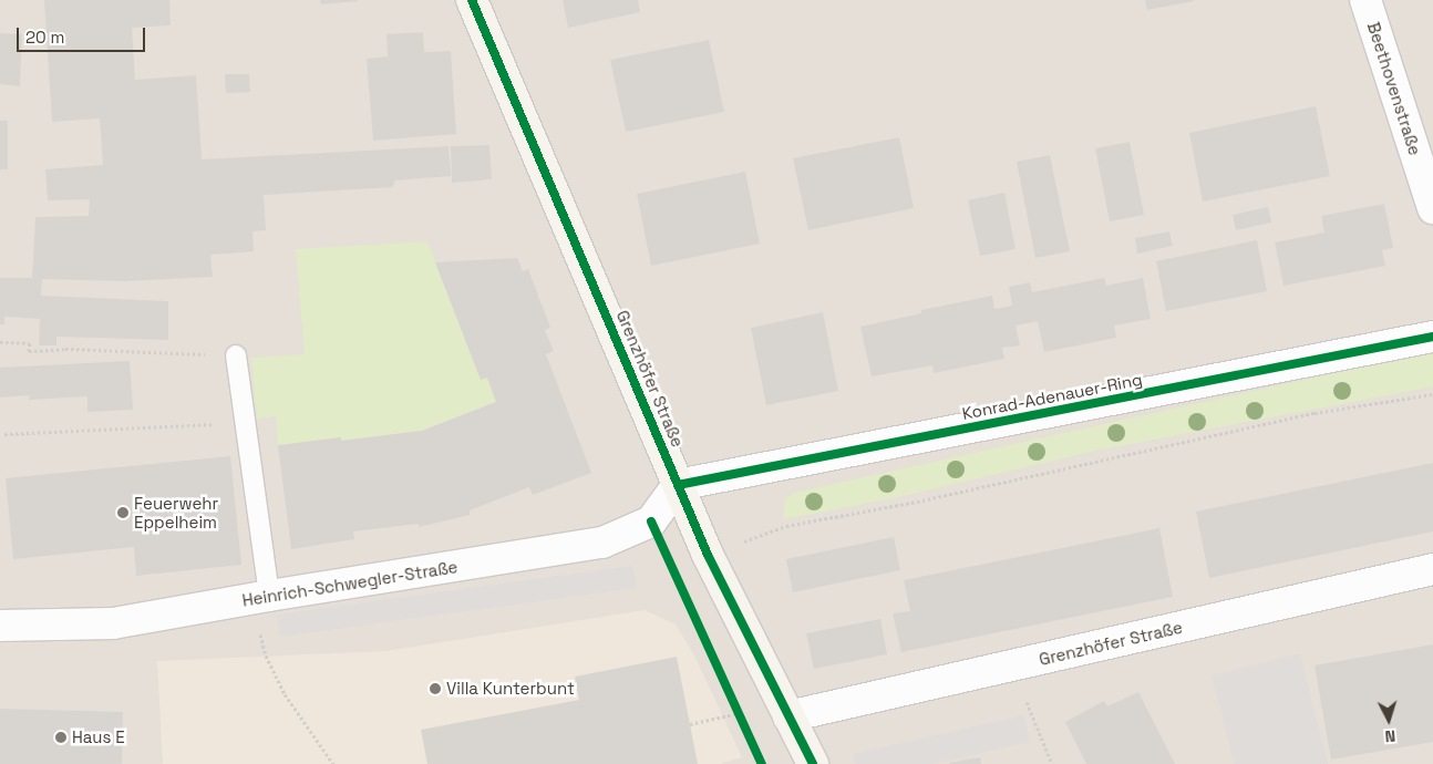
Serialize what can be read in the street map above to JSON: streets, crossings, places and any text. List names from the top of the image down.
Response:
{
  "streets": {
    "street": [
      "Beethovenstraße",
      "Grenzhöfer Straße",
      "Konrad-Adenauer-Ring",
      "Heinrich-Schwegler-Straße"
    ]
  },
  "crossings": [
    ["Grenzhöfer Straße", "Konrad-Adenauer-Ring"],
    ["Grenzhöfer Straße", "Heinrich-Schwegler-Straße"],
    ["Konrad-Adenauer-Ring", "Heinrich-Schwegler-Straße"]
  ],
  "places": ["Feuerwehr Eppelheim", "Villa Kunterbunt", "Haus E"],
  "scale_bar": "20 m",
  "north": "bottom"
}
